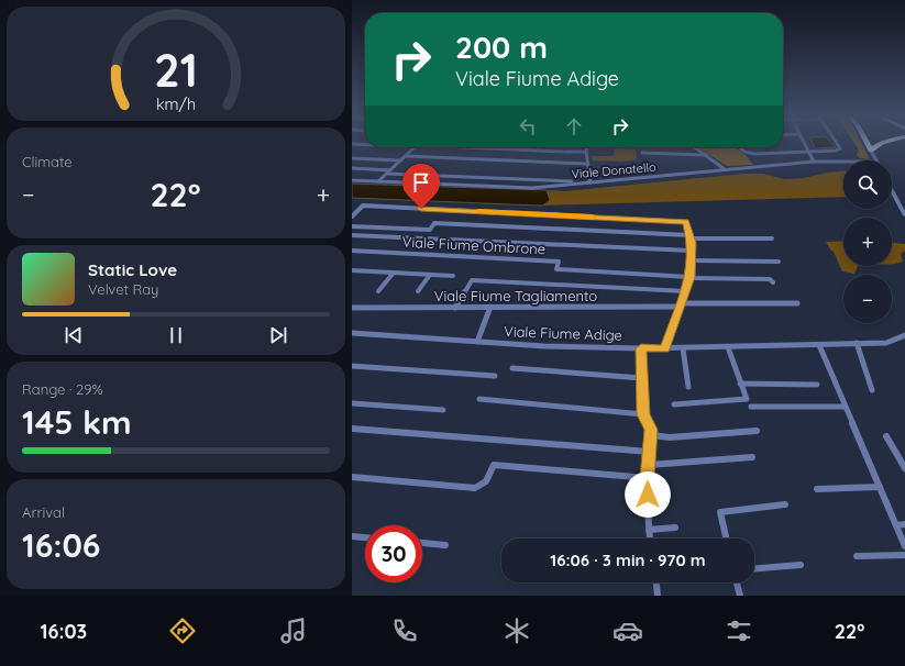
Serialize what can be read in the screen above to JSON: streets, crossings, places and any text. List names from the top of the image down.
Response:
{
  "streets": {
    "street": [
      "Viale Donatello",
      "Viale Fiume Ombrone",
      "Viale Fiume Tagliamento",
      "Viale Fiume Adige"
    ]
  },
  "page": {
    "turn": ["200 m", "Viale Fiume Adige"],
    "tile": [
      "Climate",
      ["Range · 29%", "145 km"],
      ["Arrival", "16:06"]
    ],
    "map_buttons": ["+", "−"],
    "heat": ["−", "22°", "+"],
    "song": ["Static Love", "Velvet Ray"],
    "limit": "30",
    "trip": "16:06 · 3 min · 970 m",
    "tabs": ["16:03", "22°"],
    "gauge": ["21", "km/h"]
  }
}
